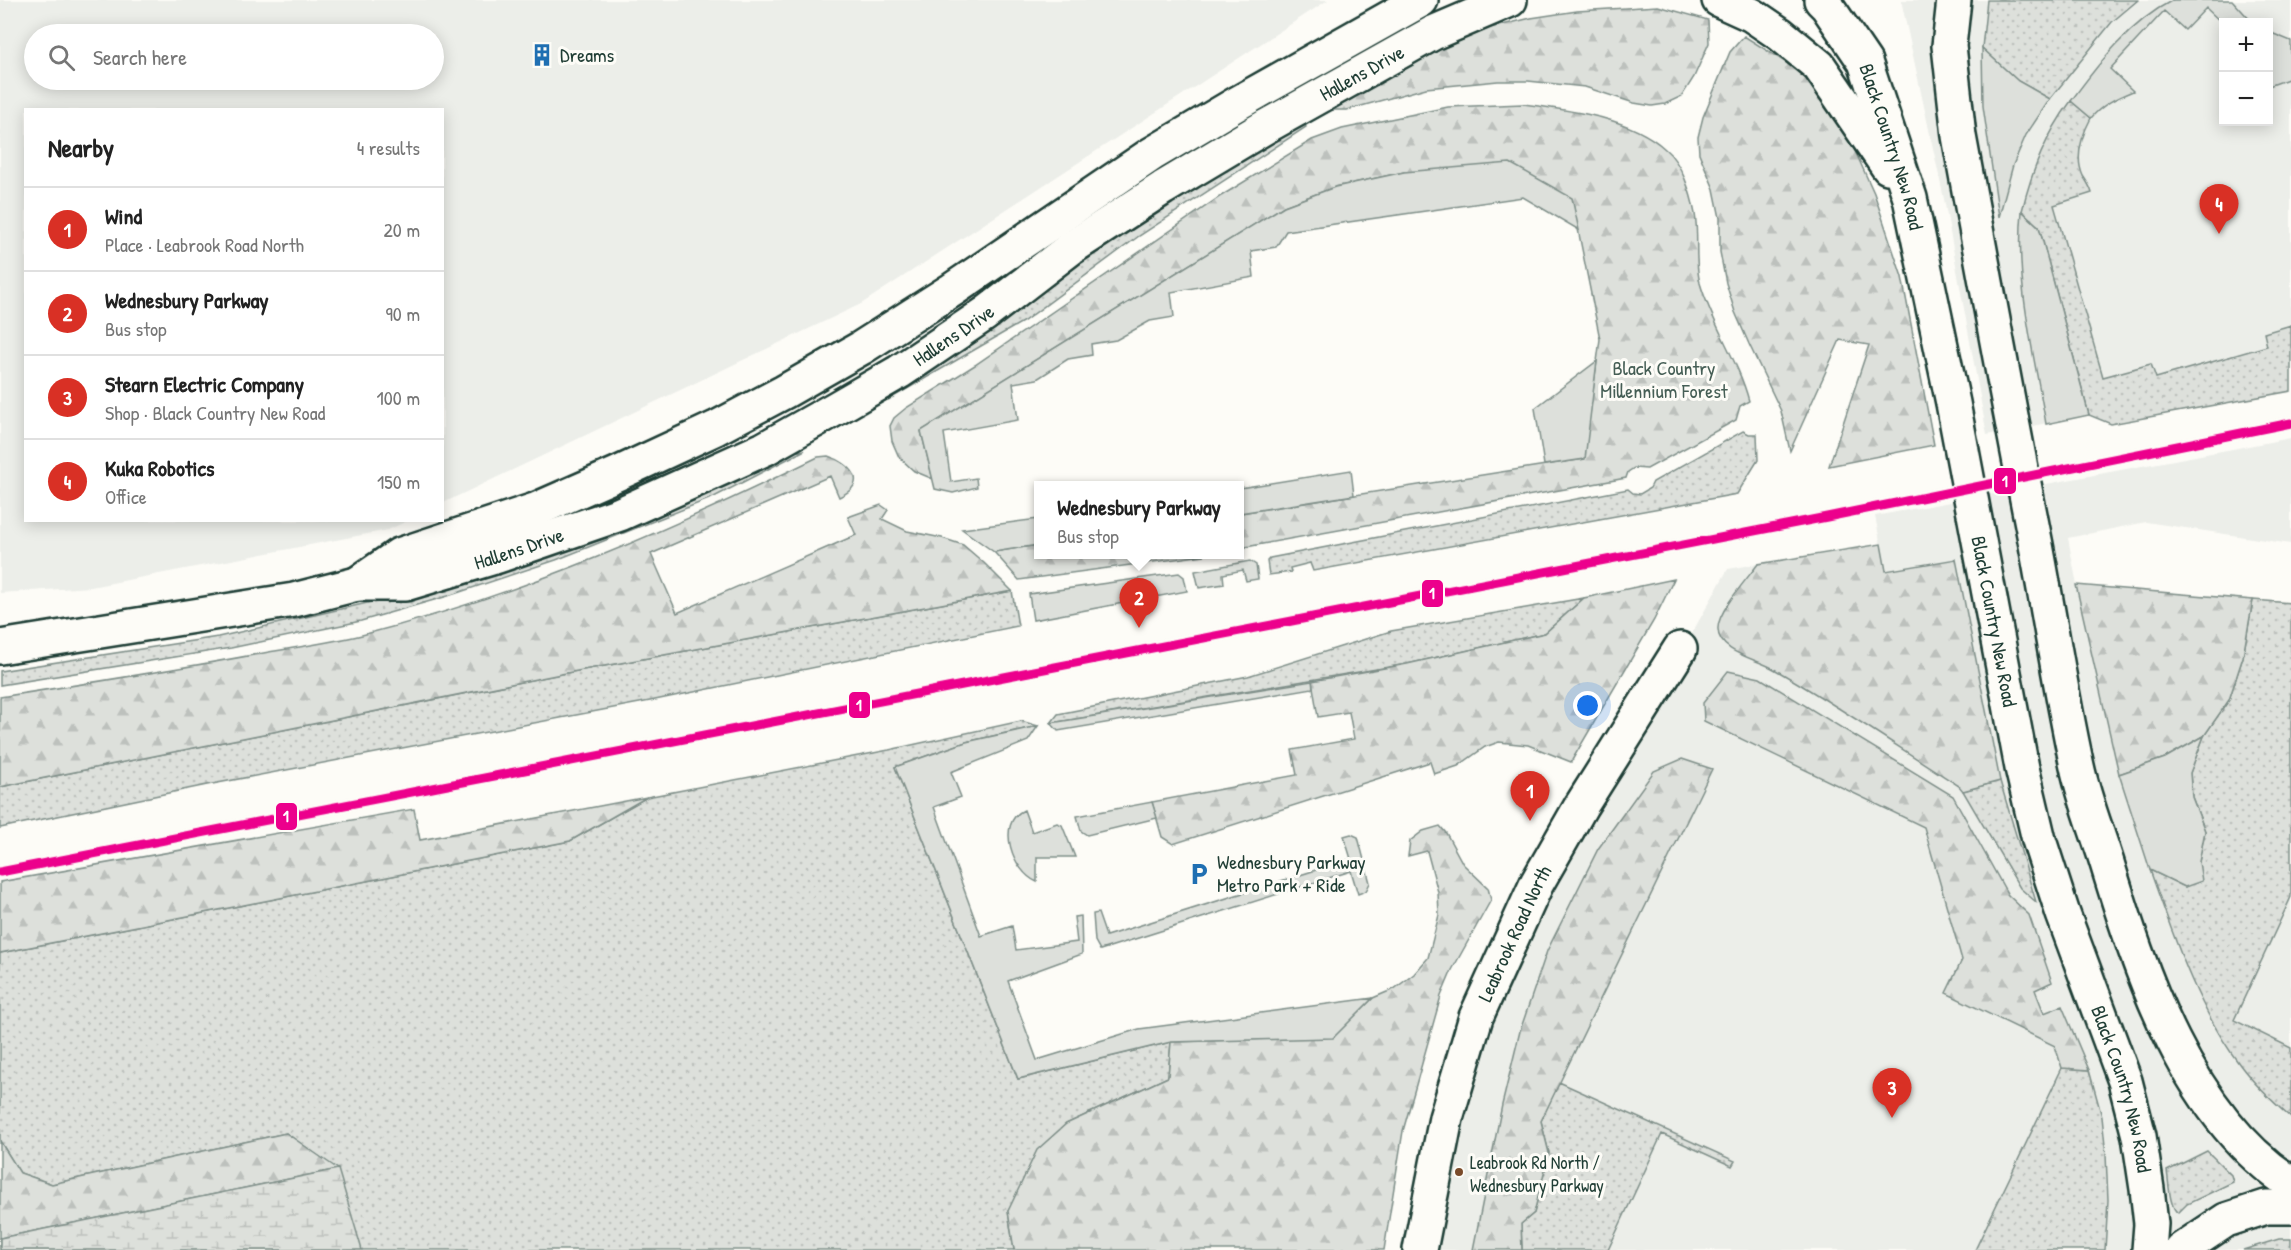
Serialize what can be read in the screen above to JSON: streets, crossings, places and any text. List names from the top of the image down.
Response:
{
  "streets": {
    "main road": ["Hallens Drive", "Black Country New Road", "Leabrook Road North"]
  },
  "parks": ["Black Country Millennium Forest"],
  "places": {
    "building": ["Dreams"],
    "parking": ["Wednesbury Parkway Metro Park + Ride"],
    "other": ["Leabrook Rd North / Wednesbury Parkway"]
  },
  "lines": ["transit line 1"],
  "page": {
    "map_buttons": ["+", "−"],
    "search": "Search here",
    "heading": ["Nearby", "4 results"],
    "pins": [
      "4",
      "2",
      "1",
      "3"
    ],
    "list": [
      {
        "mark": "1",
        "name": "Wind",
        "note": "Place · Leabrook Road North",
        "value": "20 m"
      },
      {
        "mark": "2",
        "name": "Wednesbury Parkway",
        "note": "Bus stop",
        "value": "90 m"
      },
      {
        "mark": "3",
        "name": "Stearn Electric Company",
        "note": "Shop · Black Country New Road",
        "value": "100 m"
      },
      {
        "mark": "4",
        "name": "Kuka Robotics",
        "note": "Office",
        "value": "150 m"
      }
    ],
    "popup": ["Wednesbury Parkway", "Bus stop"]
  }
}
